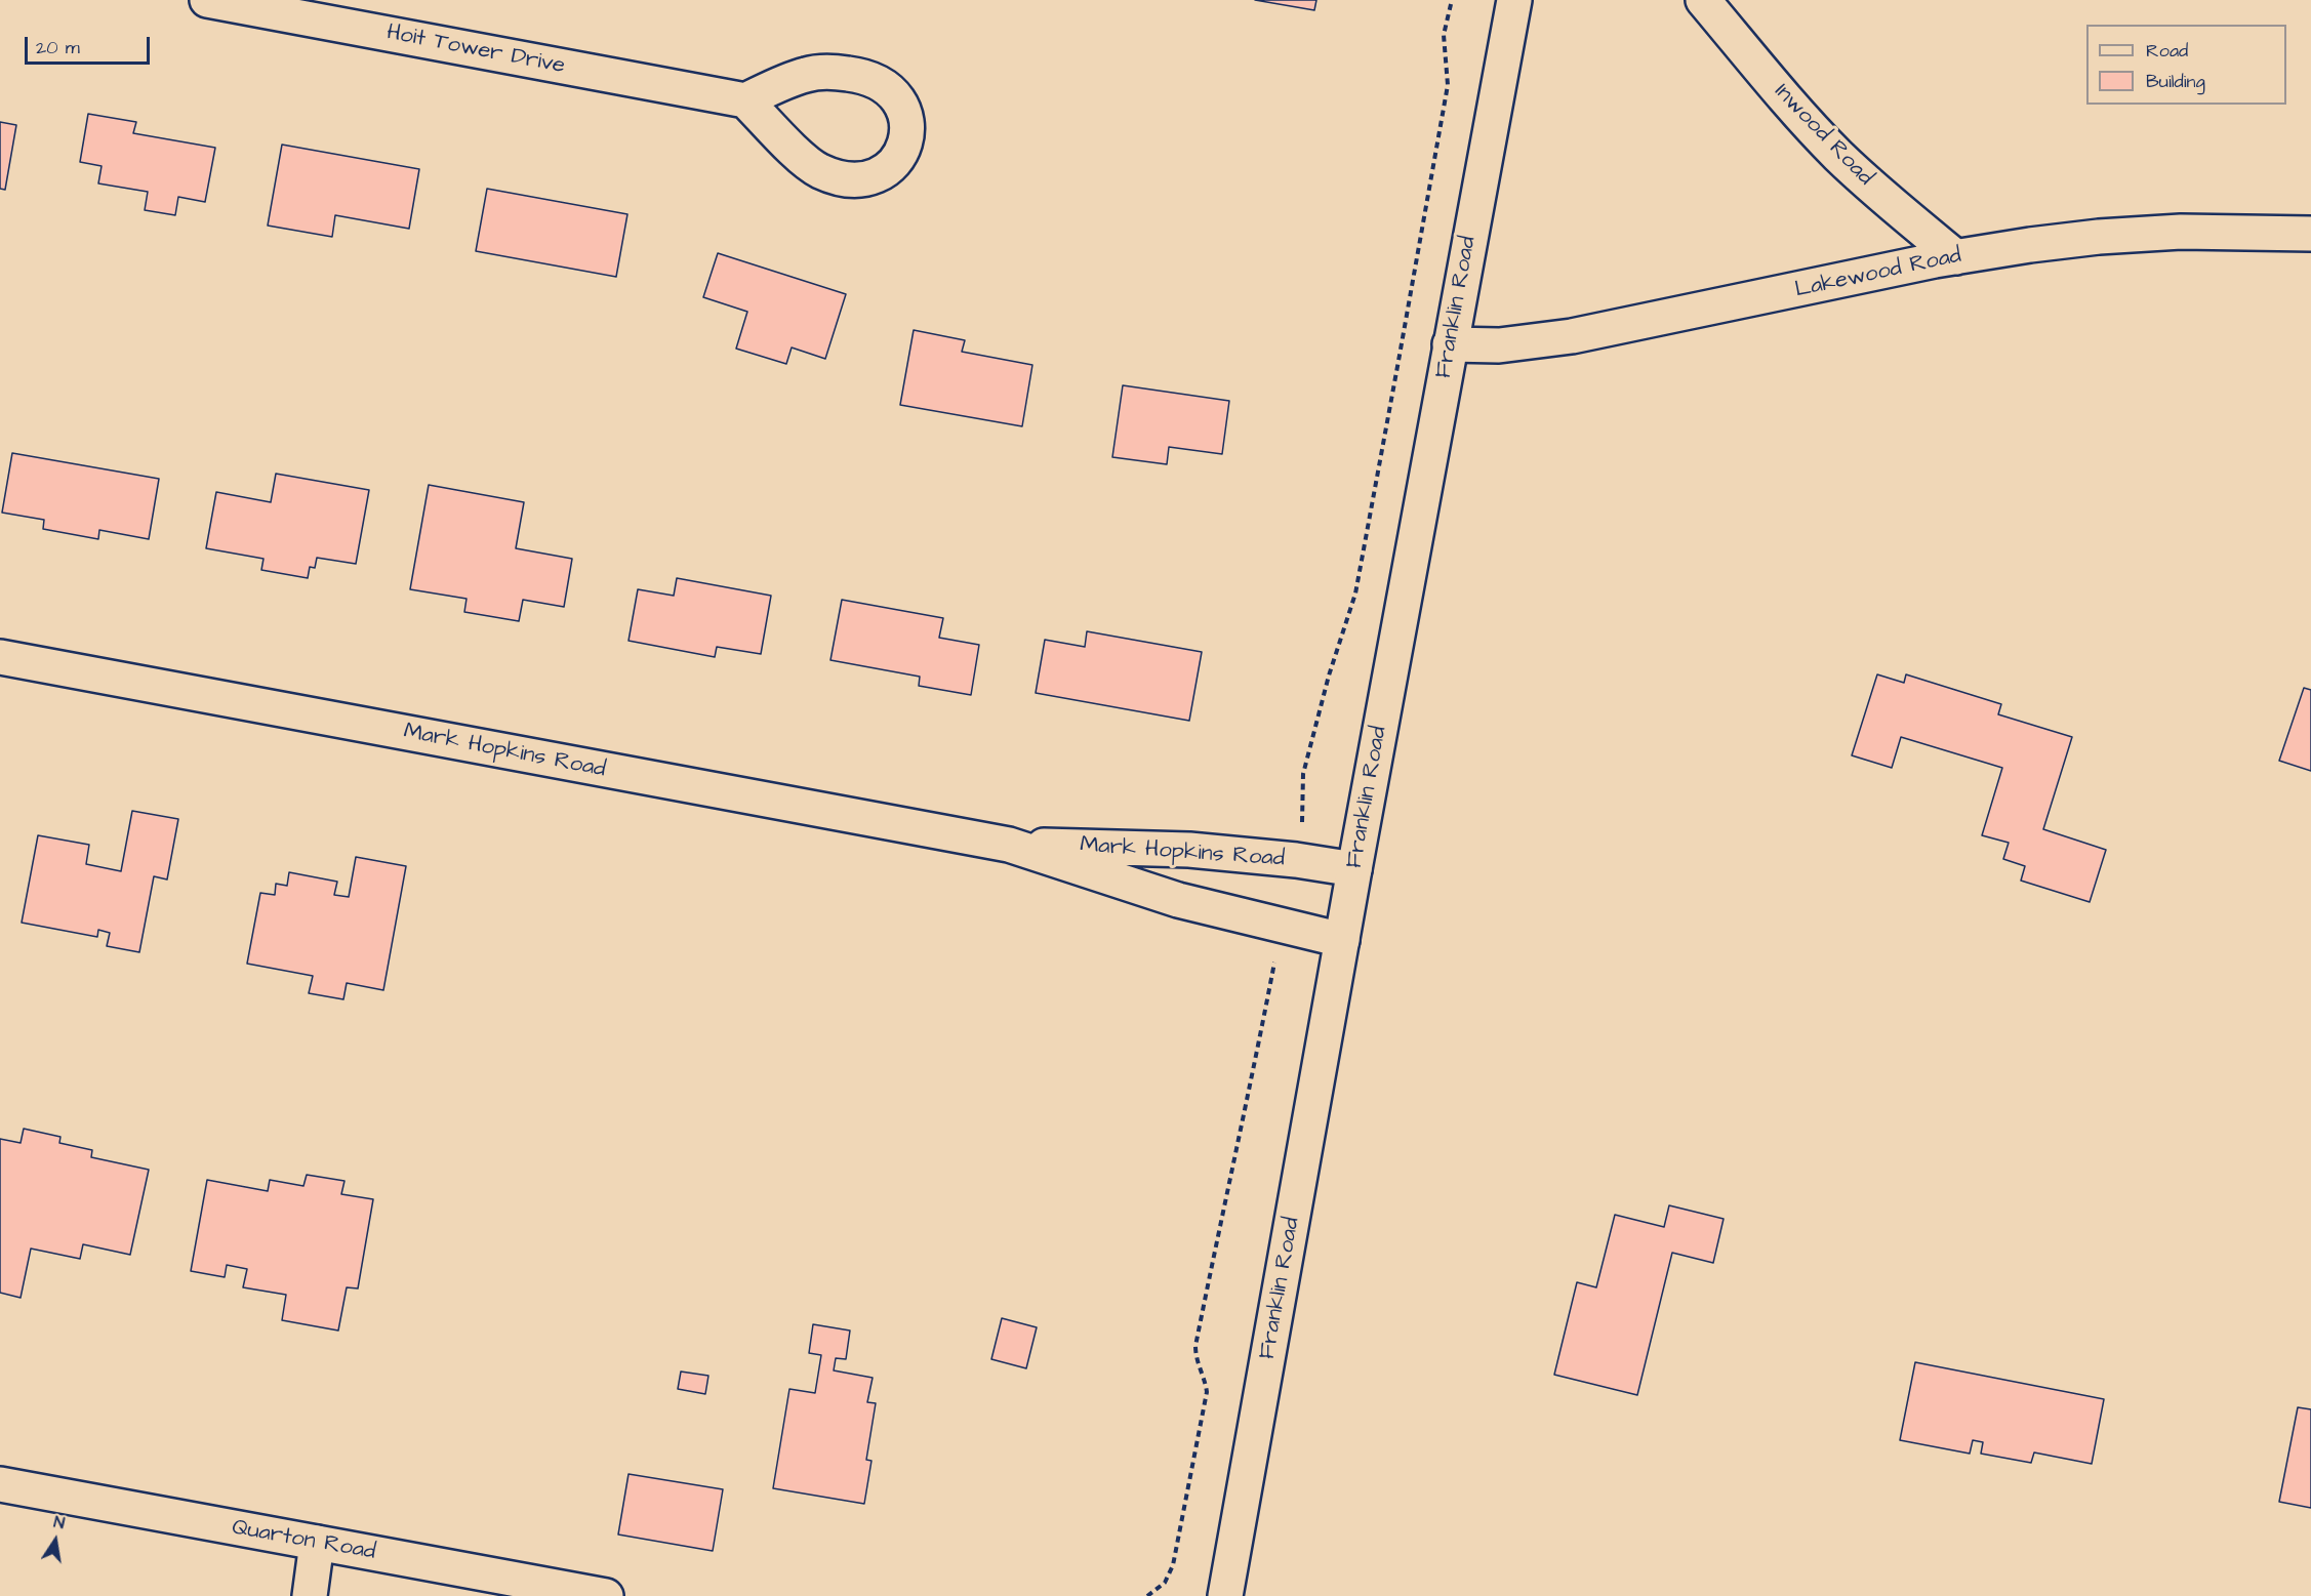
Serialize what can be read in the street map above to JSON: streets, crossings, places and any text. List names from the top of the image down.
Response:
{
  "streets": {
    "street": [
      "Hoit Tower Drive",
      "Inwood Road",
      "Lakewood Road",
      "Franklin Road",
      "Mark Hopkins Road",
      "Quarton Road"
    ]
  },
  "crossings": [
    ["Inwood Road", "Lakewood Road"],
    ["Lakewood Road", "Franklin Road"],
    ["Franklin Road", "Mark Hopkins Road"]
  ],
  "legend": ["Road", "Building"],
  "scale_bar": "20 m",
  "north": "top"
}
